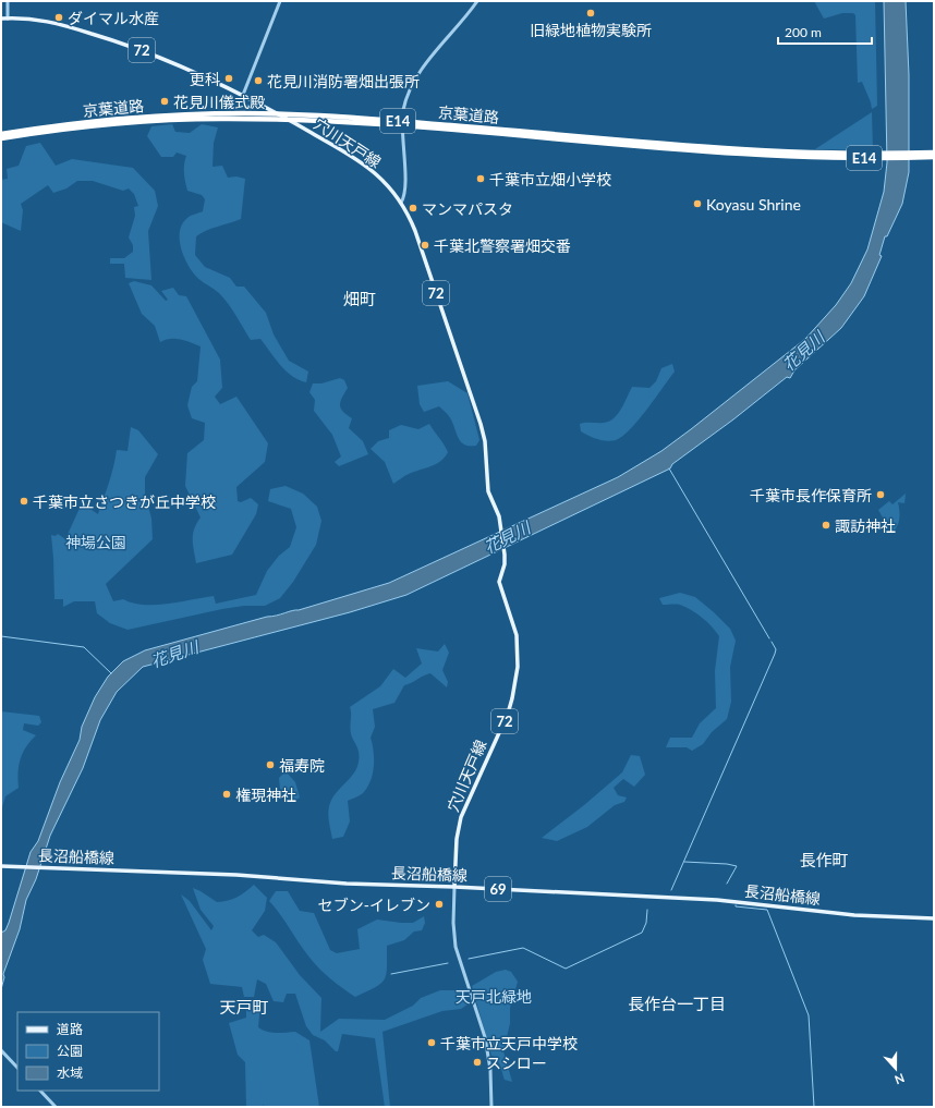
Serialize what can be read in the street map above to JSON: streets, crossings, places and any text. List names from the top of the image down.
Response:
{
  "streets": {
    "highway": ["京葉道路", "E14"],
    "main road": [
      "72",
      "穴川天戸線",
      "長沼船橋線",
      "69"
    ]
  },
  "crossings": [
    ["穴川天戸線", "長沼船橋線"]
  ],
  "districts": [
    "畑町",
    "長作町",
    "長作台一丁目",
    "天戸町"
  ],
  "water": ["花見川"],
  "parks": ["神場公園", "天戸北緑地"],
  "places": [
    "旧緑地植物実験所",
    "ダイマル水産",
    "更科",
    "花見川消防署畑出張所",
    "花見川儀式殿",
    "千葉市立畑小学校",
    "Koyasu Shrine",
    "マンマパスタ",
    "千葉北警察署畑交番",
    "千葉市長作保育所",
    "千葉市立さつきが丘中学校",
    "諏訪神社",
    "福寿院",
    "権現神社",
    "セブン-イレブン",
    "千葉市立天戸中学校",
    "スシロー"
  ],
  "legend": ["道路", "公園", "水域"],
  "scale_bar": "200 m",
  "north": "bottom"
}
